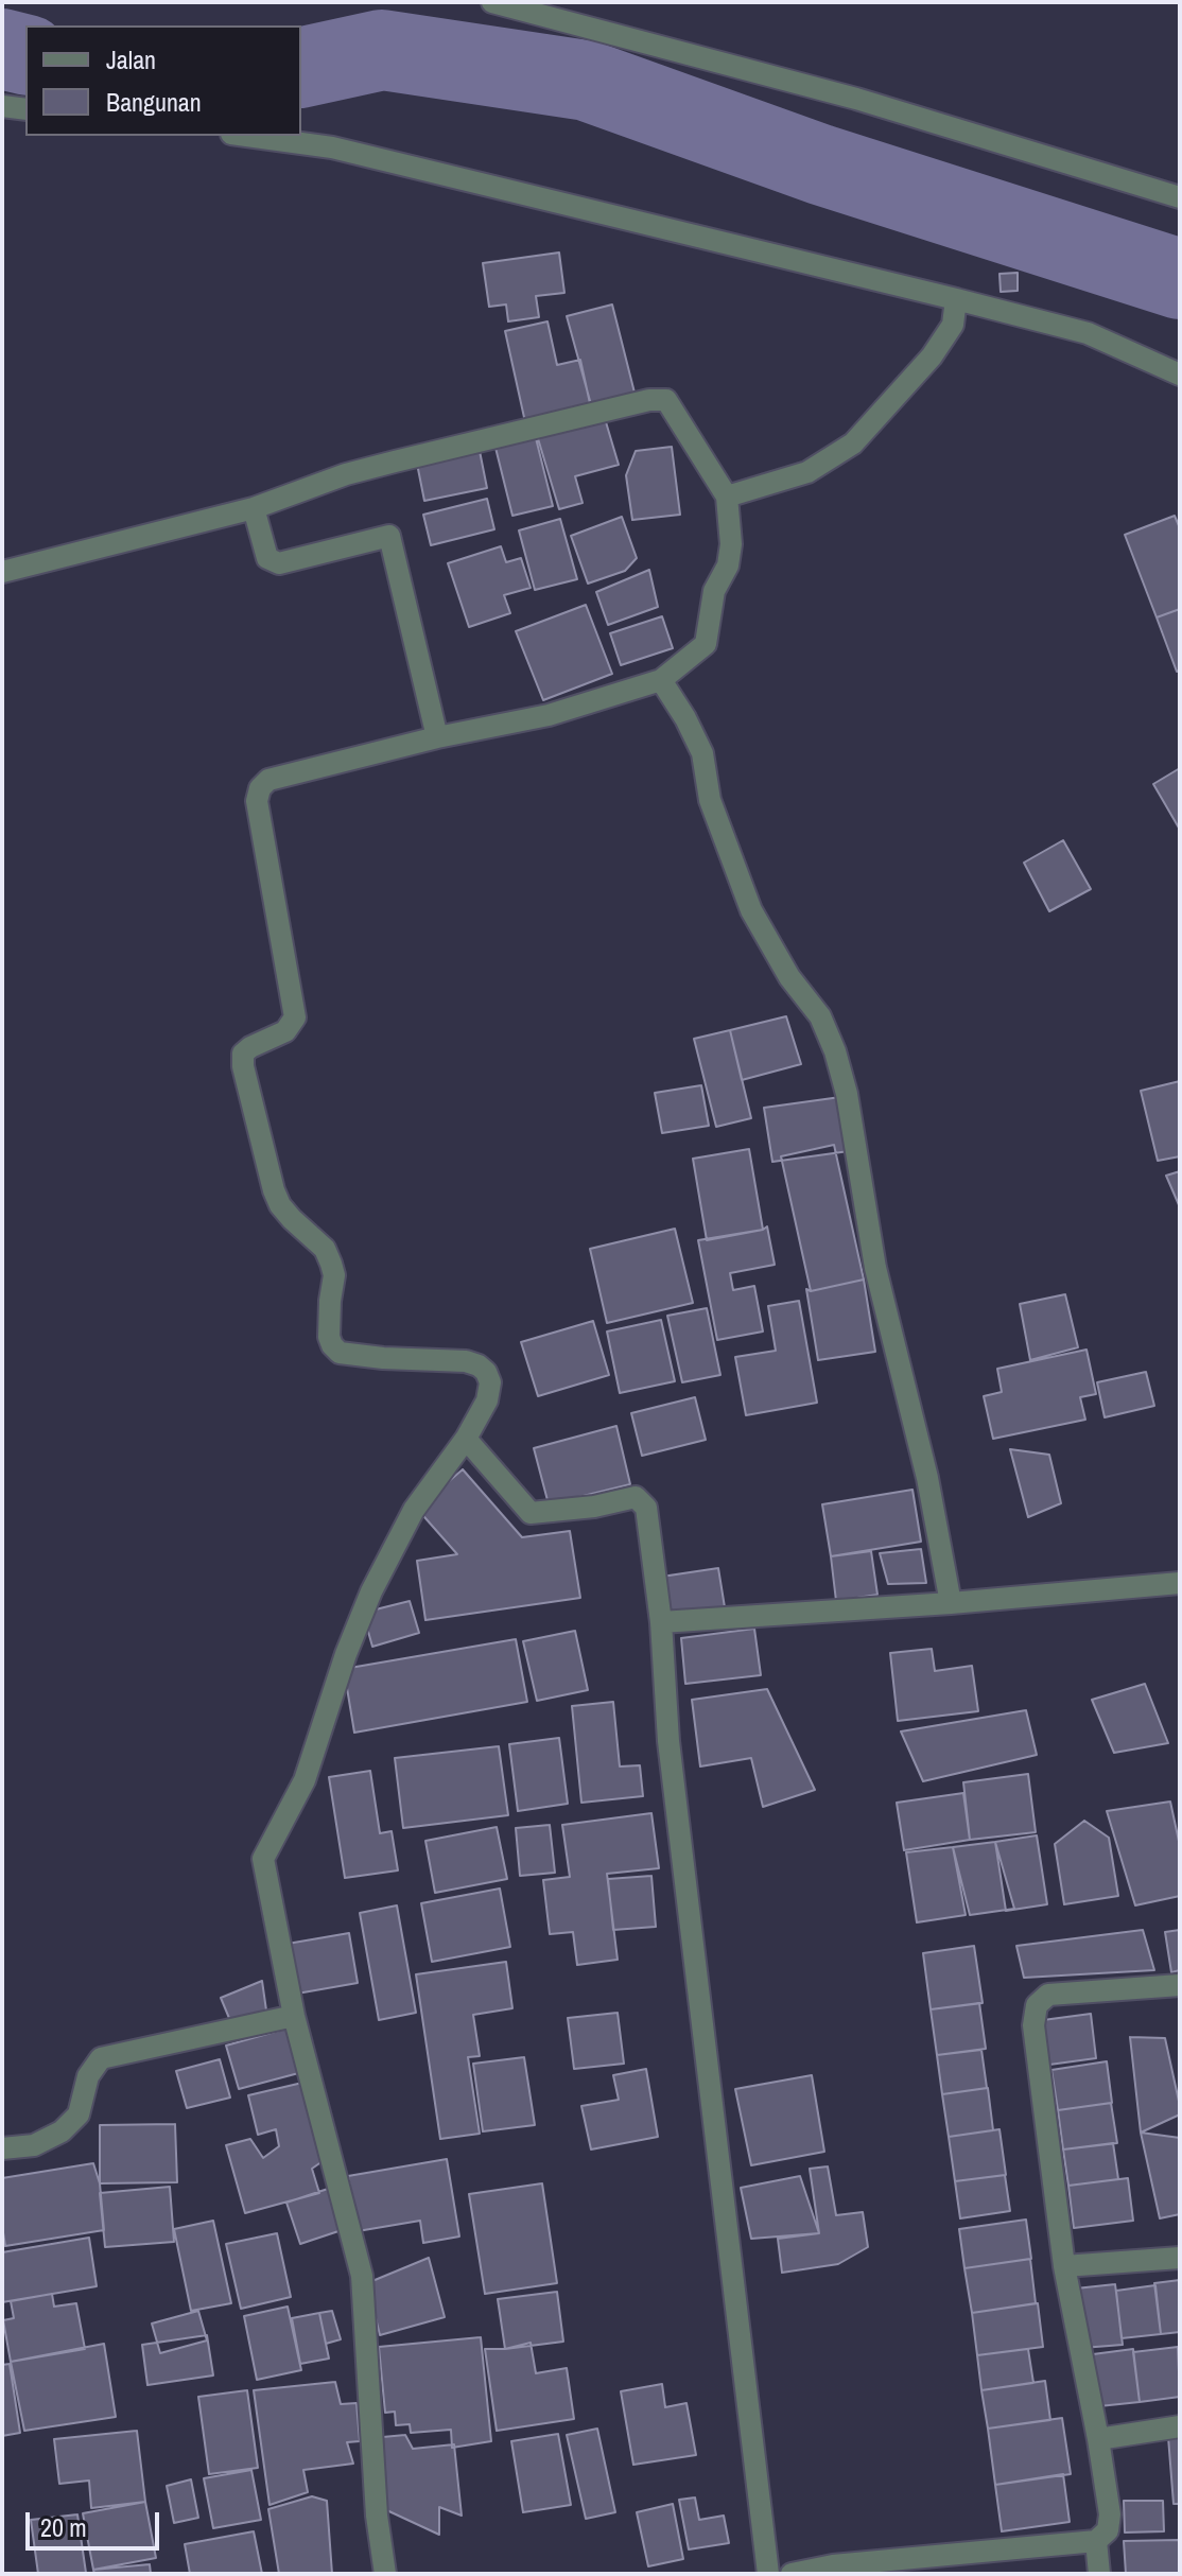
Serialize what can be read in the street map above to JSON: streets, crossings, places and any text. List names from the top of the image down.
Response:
{
  "legend": ["Jalan", "Bangunan"],
  "scale_bar": "20 m"
}
